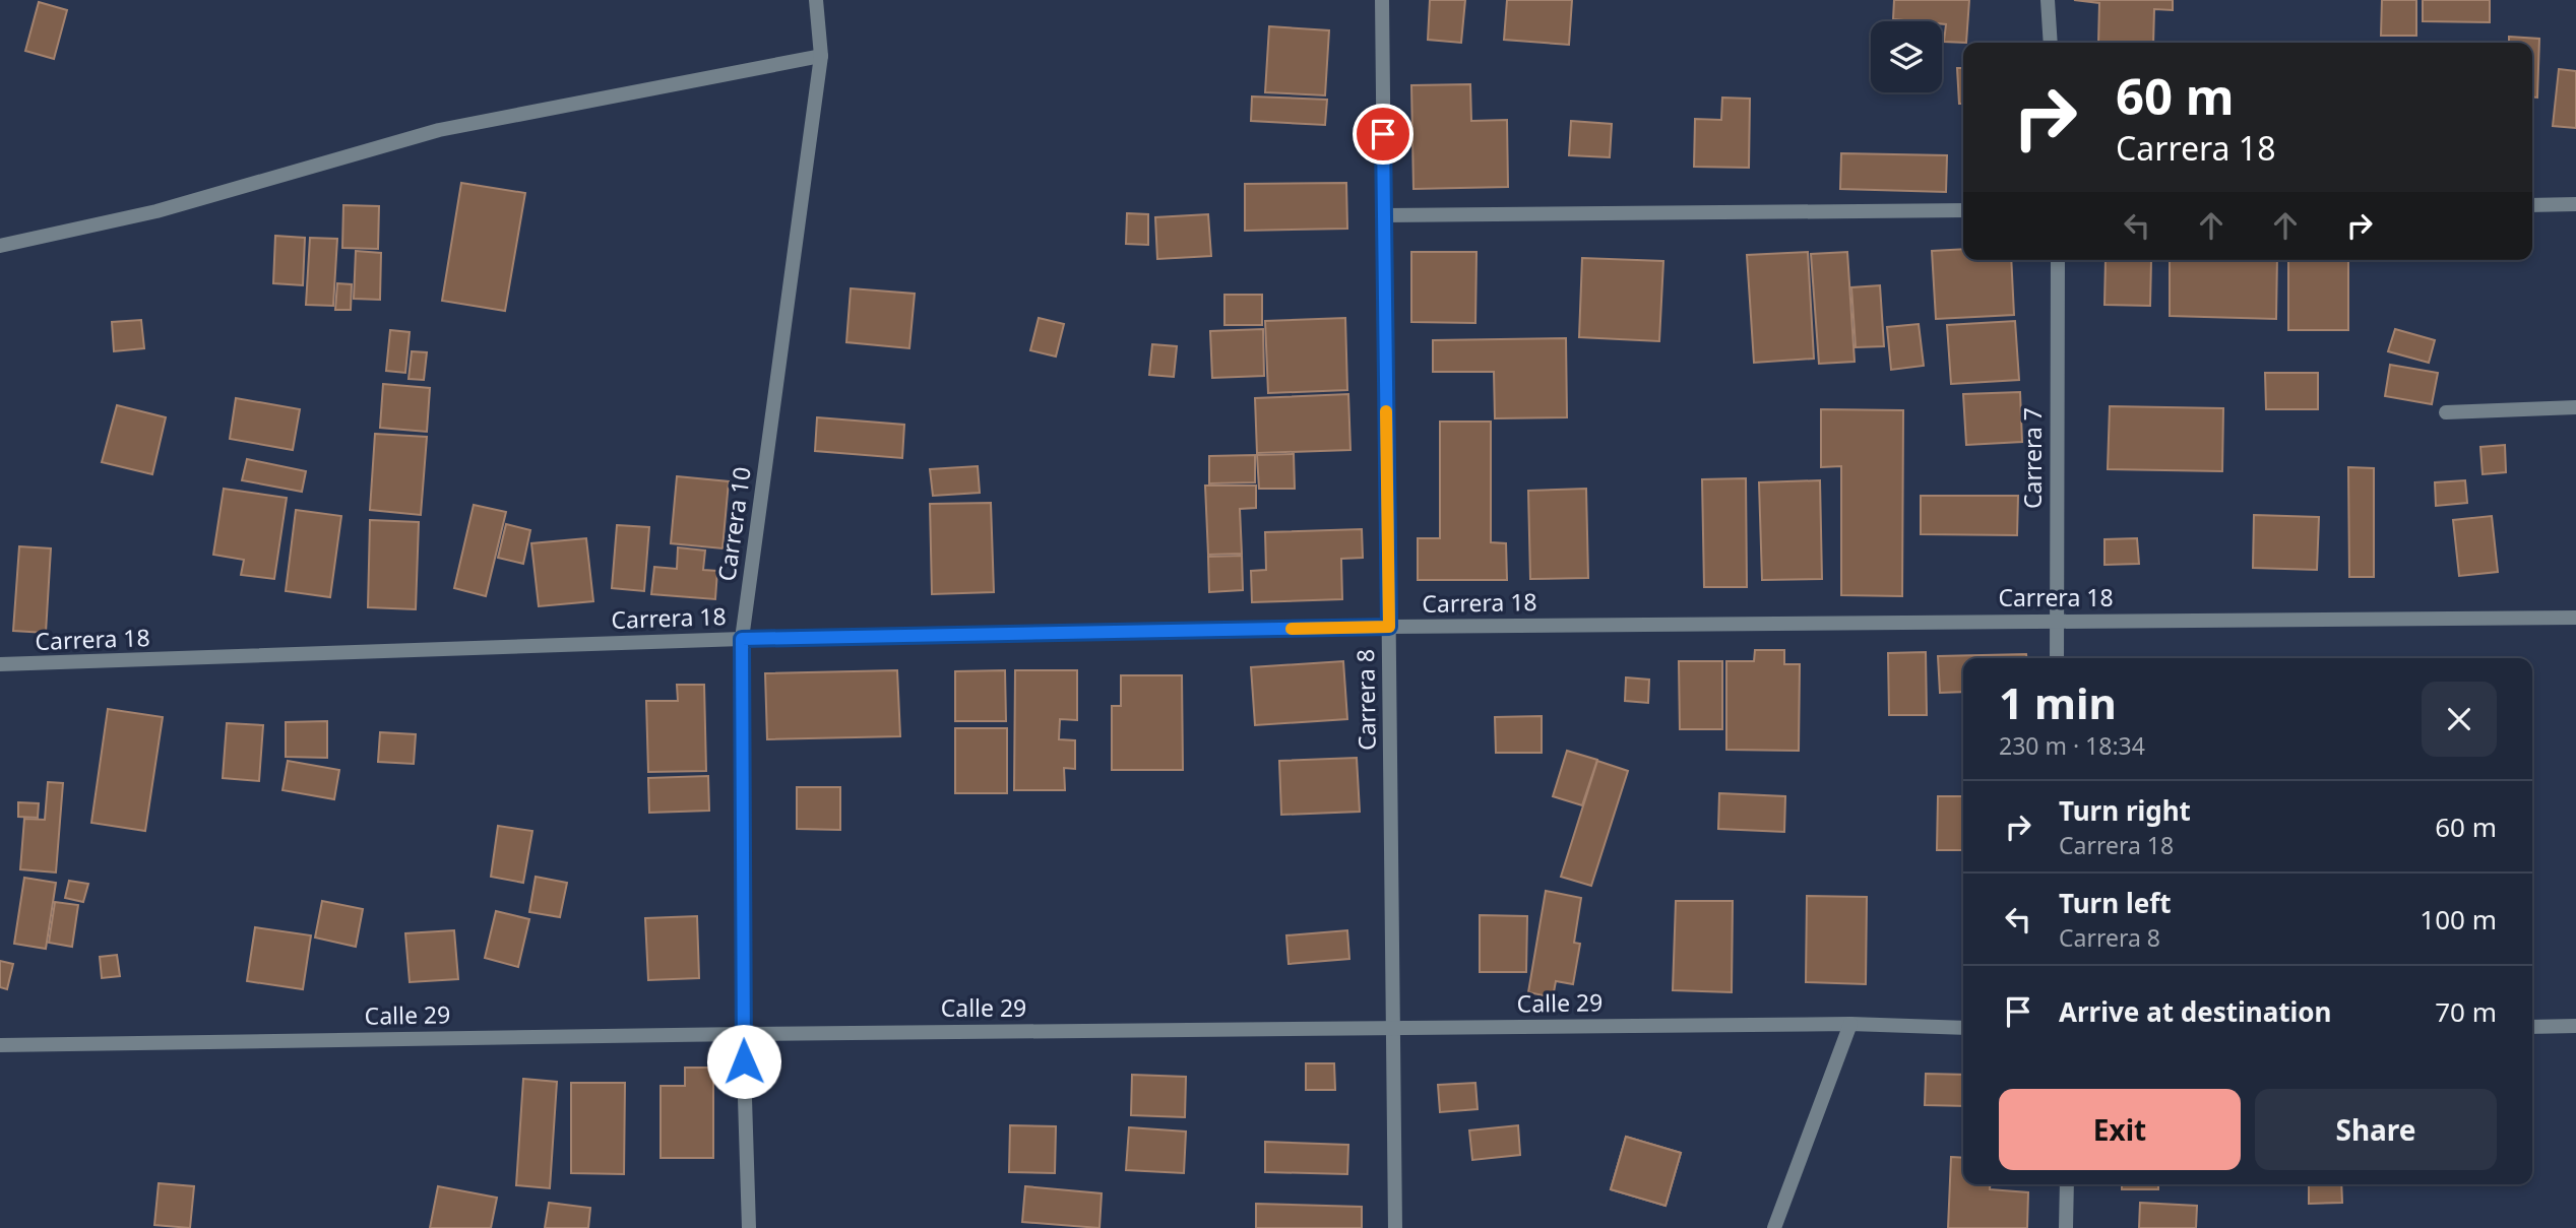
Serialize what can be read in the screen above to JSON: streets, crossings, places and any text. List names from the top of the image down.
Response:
{
  "streets": {
    "street": [
      "Carrera 7",
      "Carrera 10",
      "Carrera 18",
      "Carrera 8",
      "Calle 29"
    ]
  },
  "crossings": [
    ["Carrera 7", "Carrera 18"],
    ["Carrera 10", "Carrera 18"],
    ["Carrera 10", "Calle 29"],
    ["Carrera 18", "Carrera 8"],
    ["Carrera 8", "Calle 29"]
  ],
  "page": {
    "turn": ["60 m", "Carrera 18"],
    "heading": ["1 min", "230 m · 18:34"],
    "list": [
      {
        "name": "Turn right",
        "note": "Carrera 18",
        "value": "60 m"
      },
      {
        "name": "Turn left",
        "note": "Carrera 8",
        "value": "100 m"
      },
      {
        "name": "Arrive at destination",
        "value": "70 m"
      }
    ],
    "buttons": ["Exit", "Share"]
  }
}
